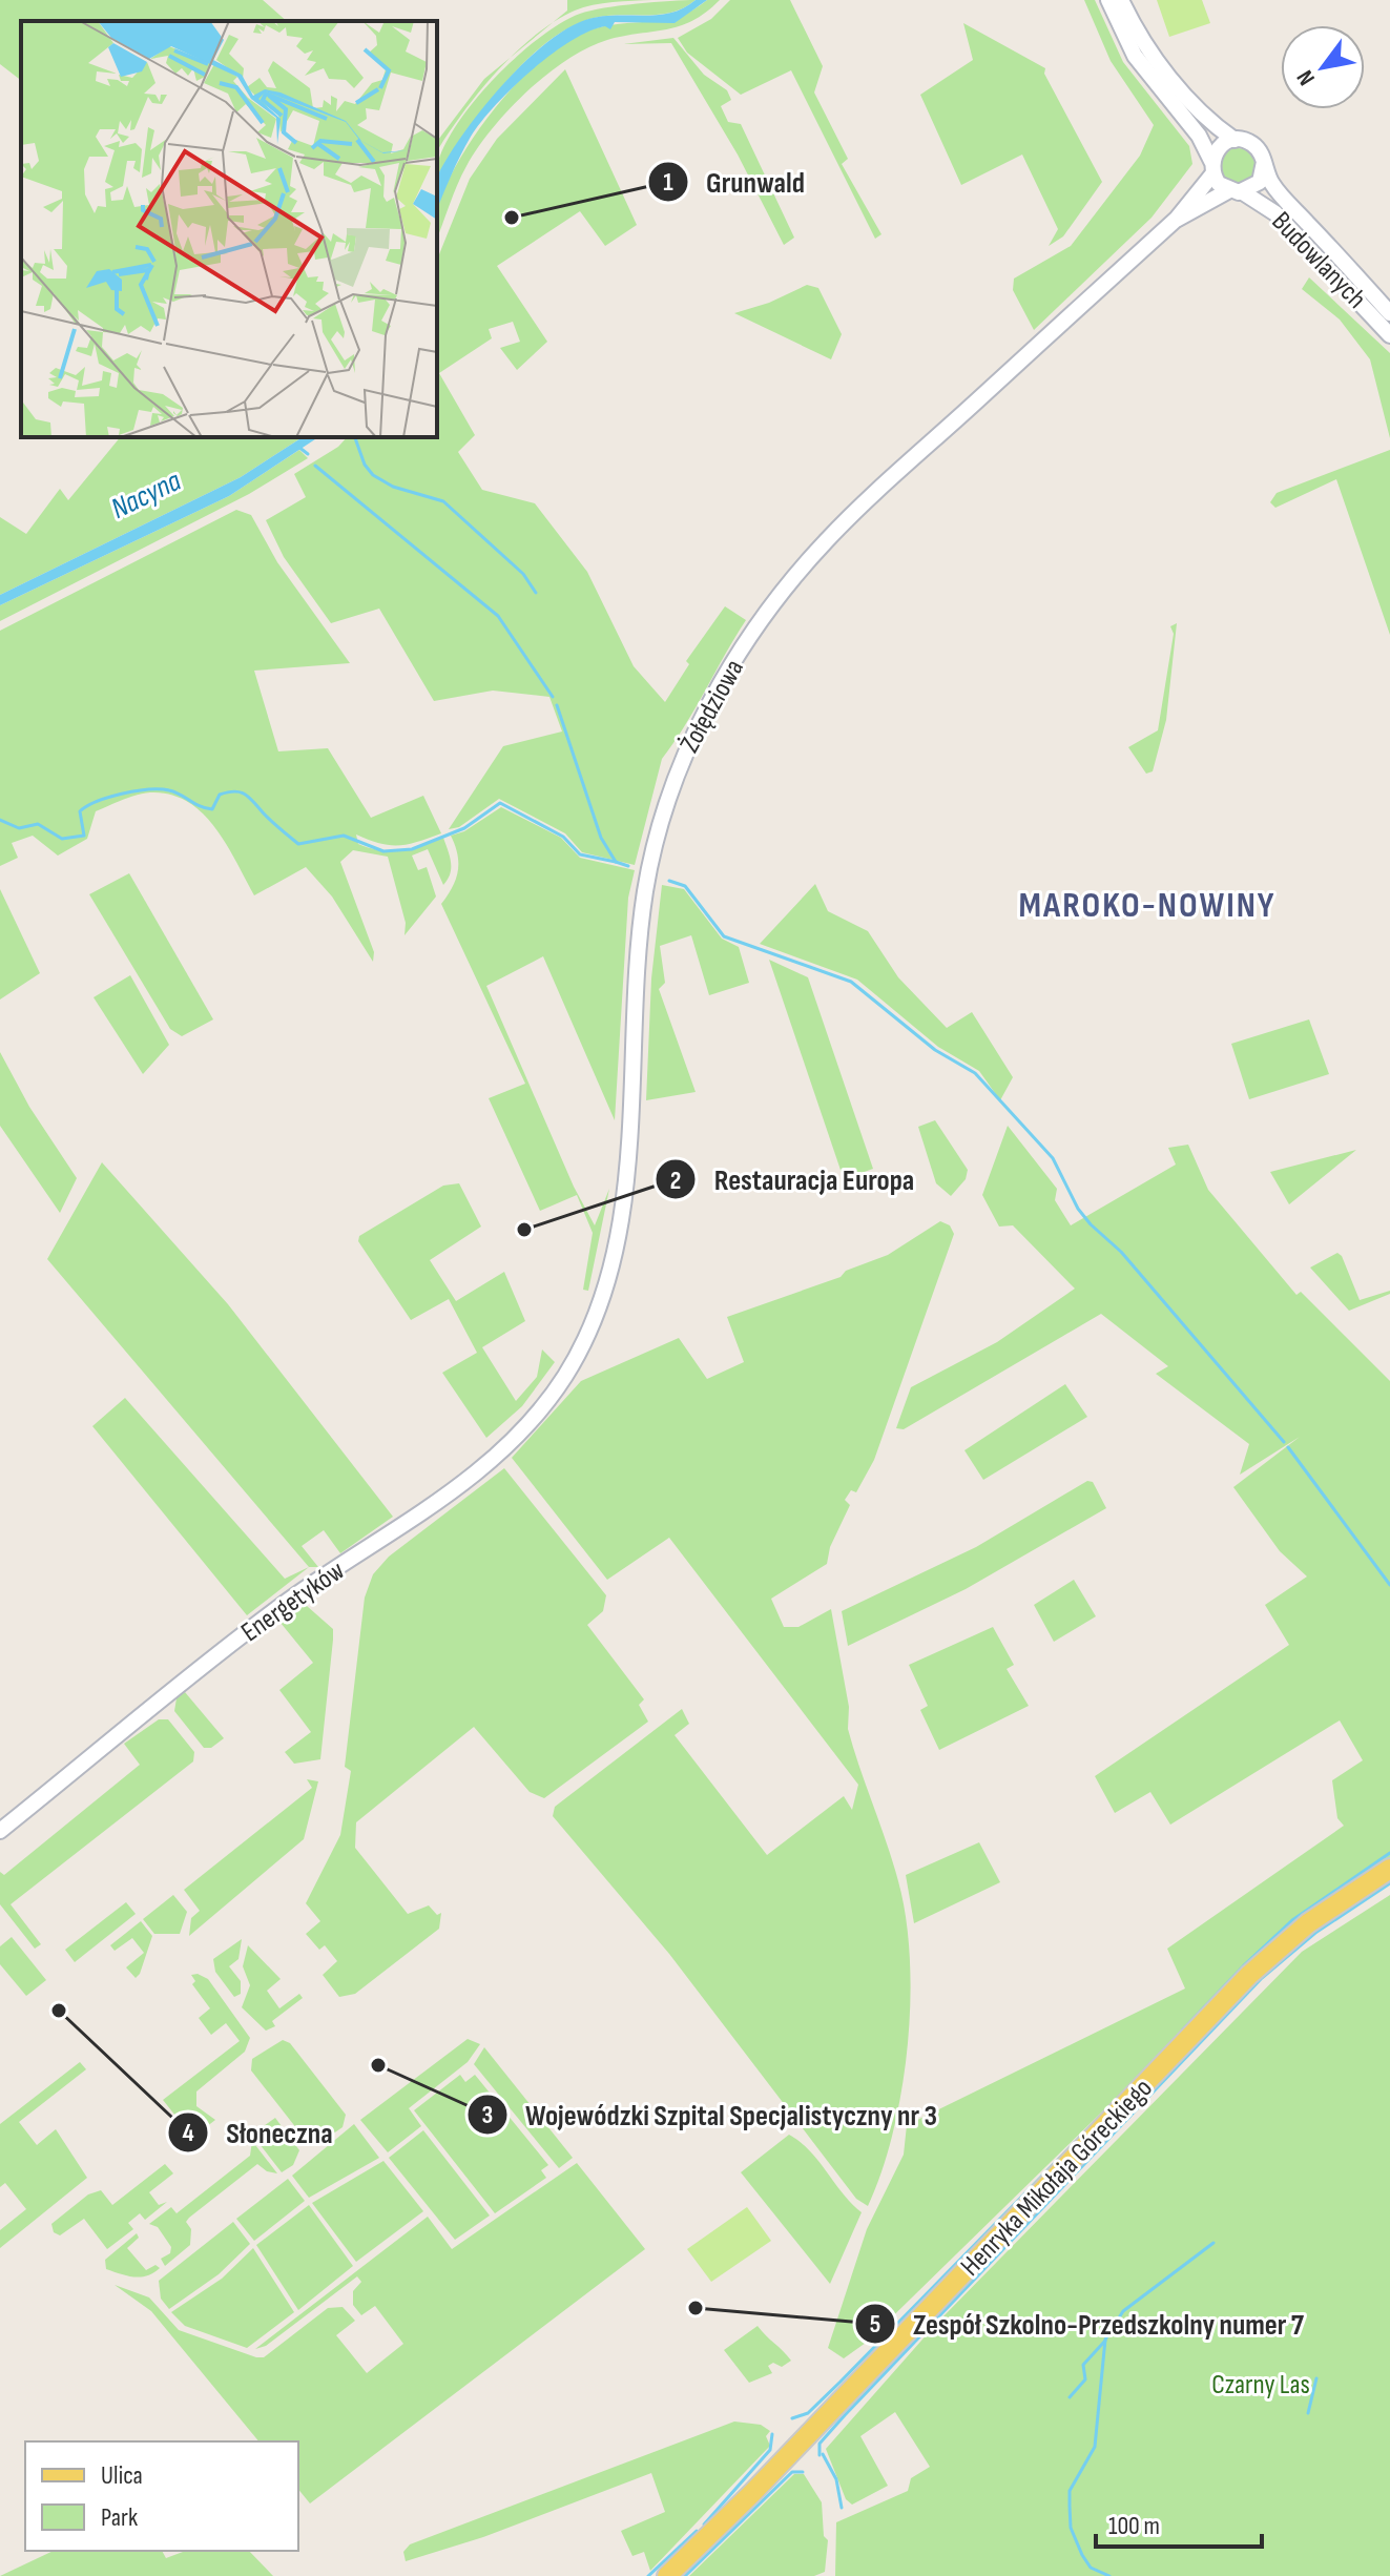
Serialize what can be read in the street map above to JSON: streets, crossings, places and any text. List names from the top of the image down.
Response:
{
  "streets": {
    "main road": ["Henryka Mikołaja Góreckiego"],
    "street": ["Budowlanych", "Żołędziowa", "Energetyków"]
  },
  "crossings": [
    ["Budowlanych", "Żołędziowa"],
    ["Żołędziowa", "Energetyków"]
  ],
  "districts": ["MAROKO-NOWINY"],
  "water": ["Nacyna"],
  "parks": ["Czarny Las"],
  "places": [
    "Grunwald",
    "Restauracja Europa",
    "Słoneczna",
    "Wojewódzki Szpital Specjalistyczny nr 3",
    "Zespół Szkolno-Przedszkolny numer 7"
  ],
  "legend": ["Ulica", "Park"],
  "scale_bar": "100 m",
  "north": "bottom left"
}
